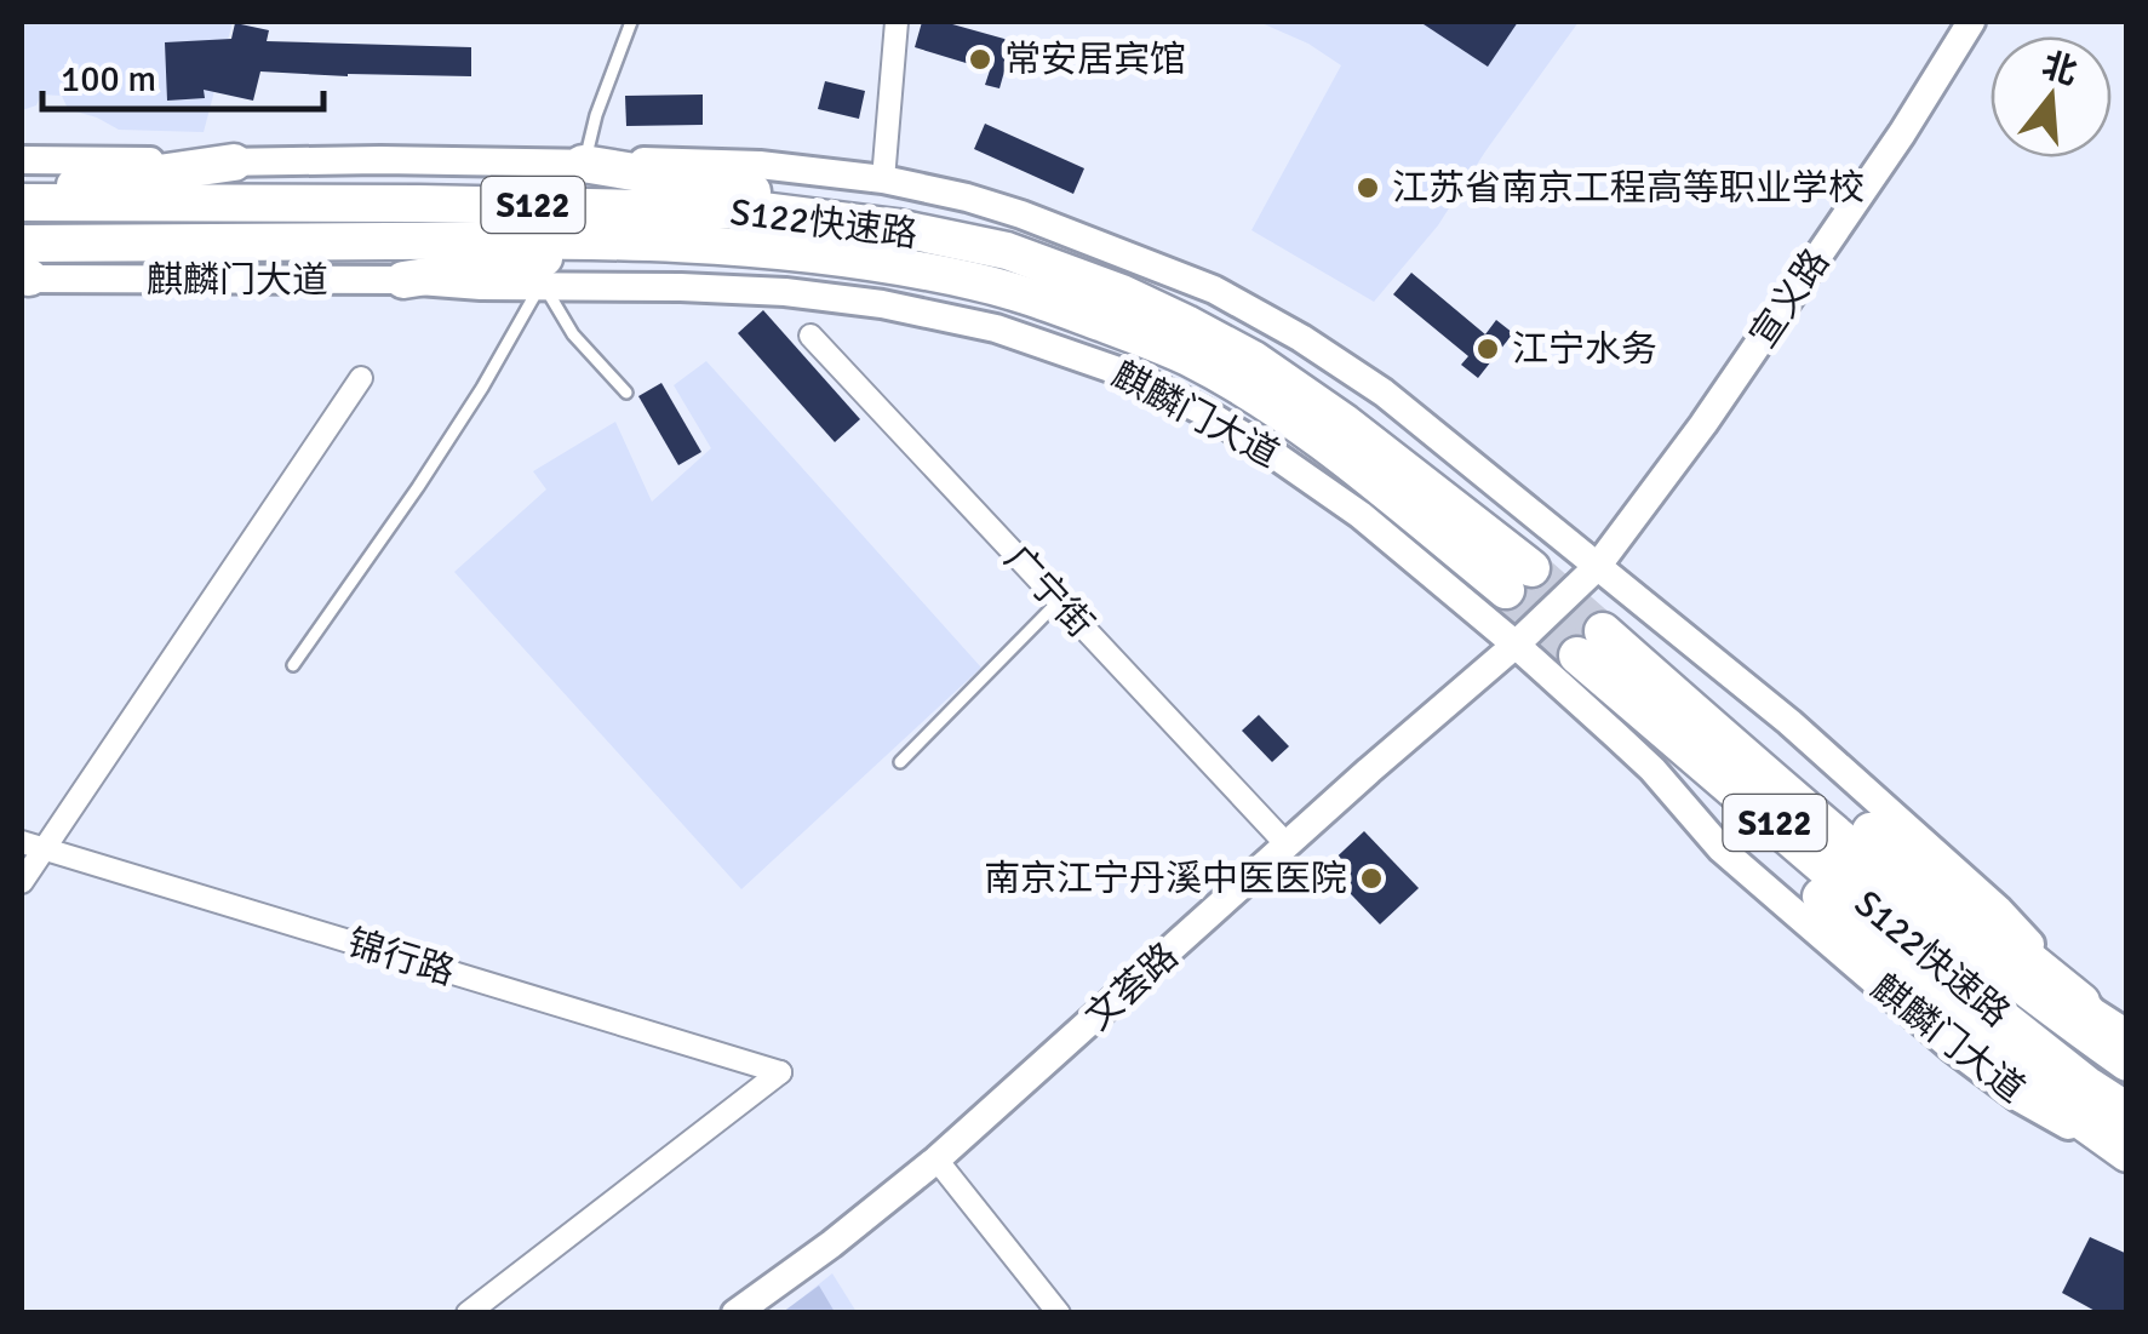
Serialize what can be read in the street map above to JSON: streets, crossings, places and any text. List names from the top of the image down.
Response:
{
  "streets": {
    "highway": ["S122", "S122快速路"],
    "street": [
      "麒麟门大道",
      "宣义路",
      "广宁街",
      "锦行路",
      "文荟路"
    ]
  },
  "crossings": [
    ["S122快速路", "麒麟门大道"],
    ["麒麟门大道", "宣义路"],
    ["麒麟门大道", "文荟路"],
    ["宣义路", "文荟路"],
    ["广宁街", "文荟路"]
  ],
  "places": [
    "常安居宾馆",
    "江苏省南京工程高等职业学校",
    "江宁水务",
    "南京江宁丹溪中医医院"
  ],
  "scale_bar": "100 m",
  "north": "top"
}
